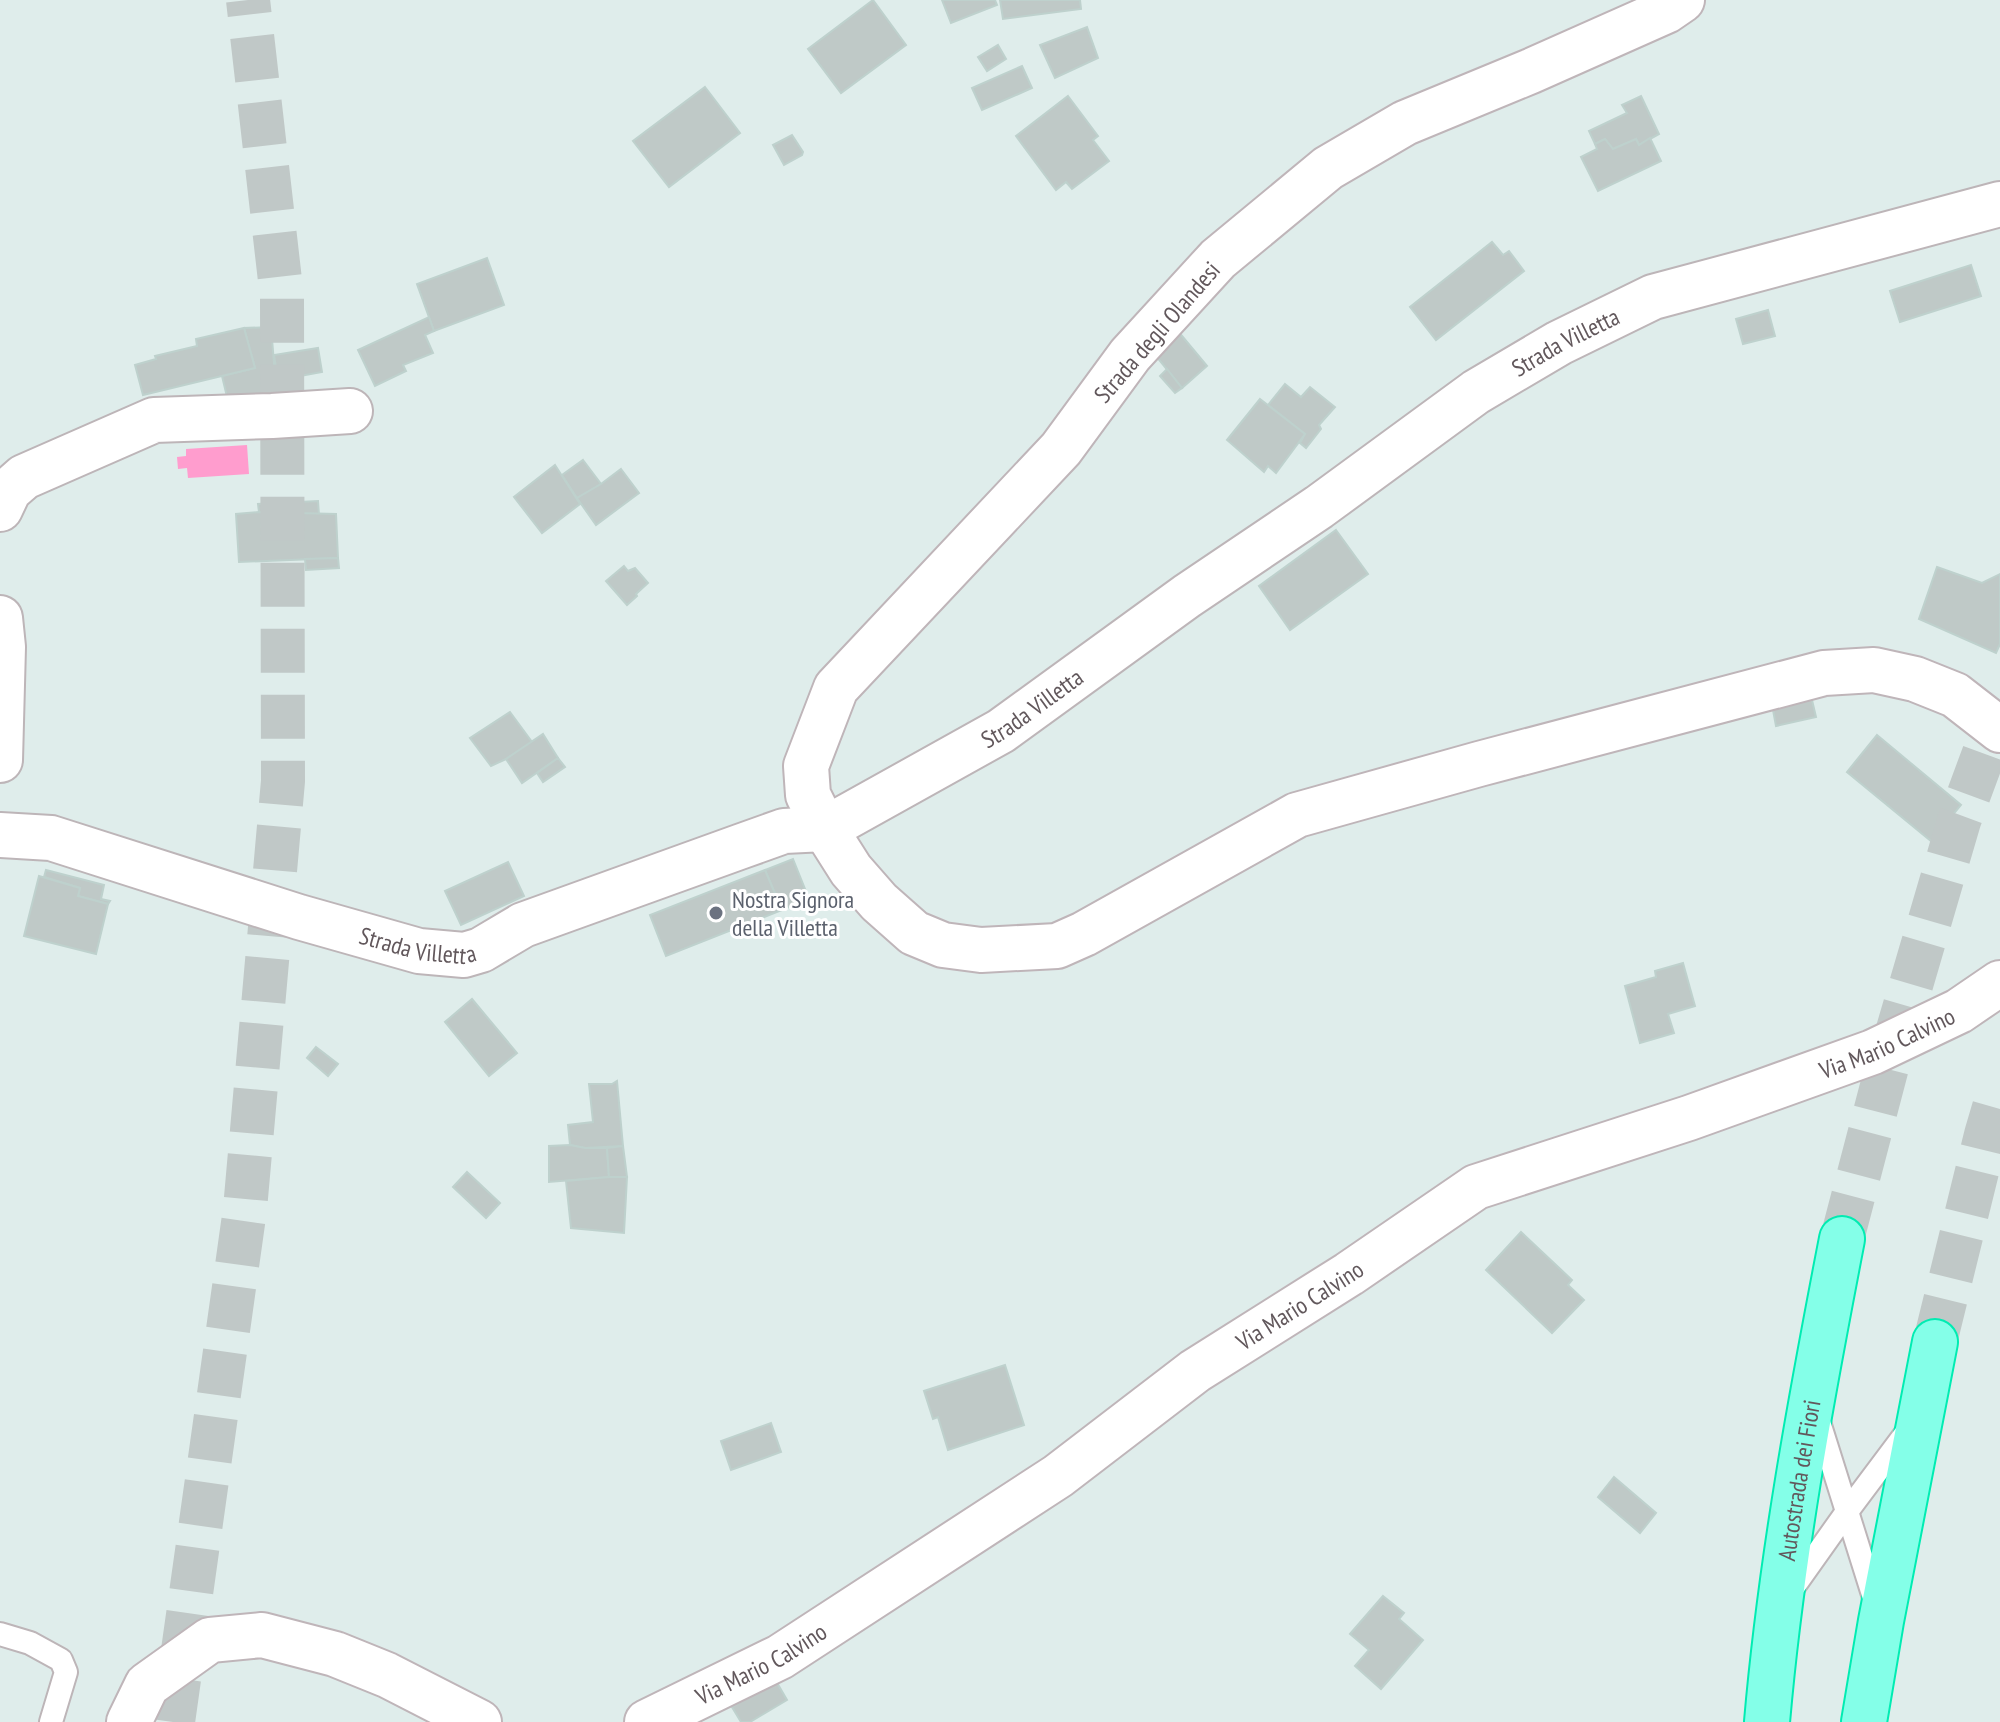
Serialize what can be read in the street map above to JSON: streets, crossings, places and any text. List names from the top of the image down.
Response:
{
  "streets": {
    "highway": ["Autostrada dei Fiori"],
    "street": ["Strada degli Olandesi", "Strada Villetta", "Via Mario Calvino"]
  },
  "crossings": [
    ["Strada degli Olandesi", "Strada Villetta"]
  ],
  "places": ["Nostra Signora della Villetta"]
}
